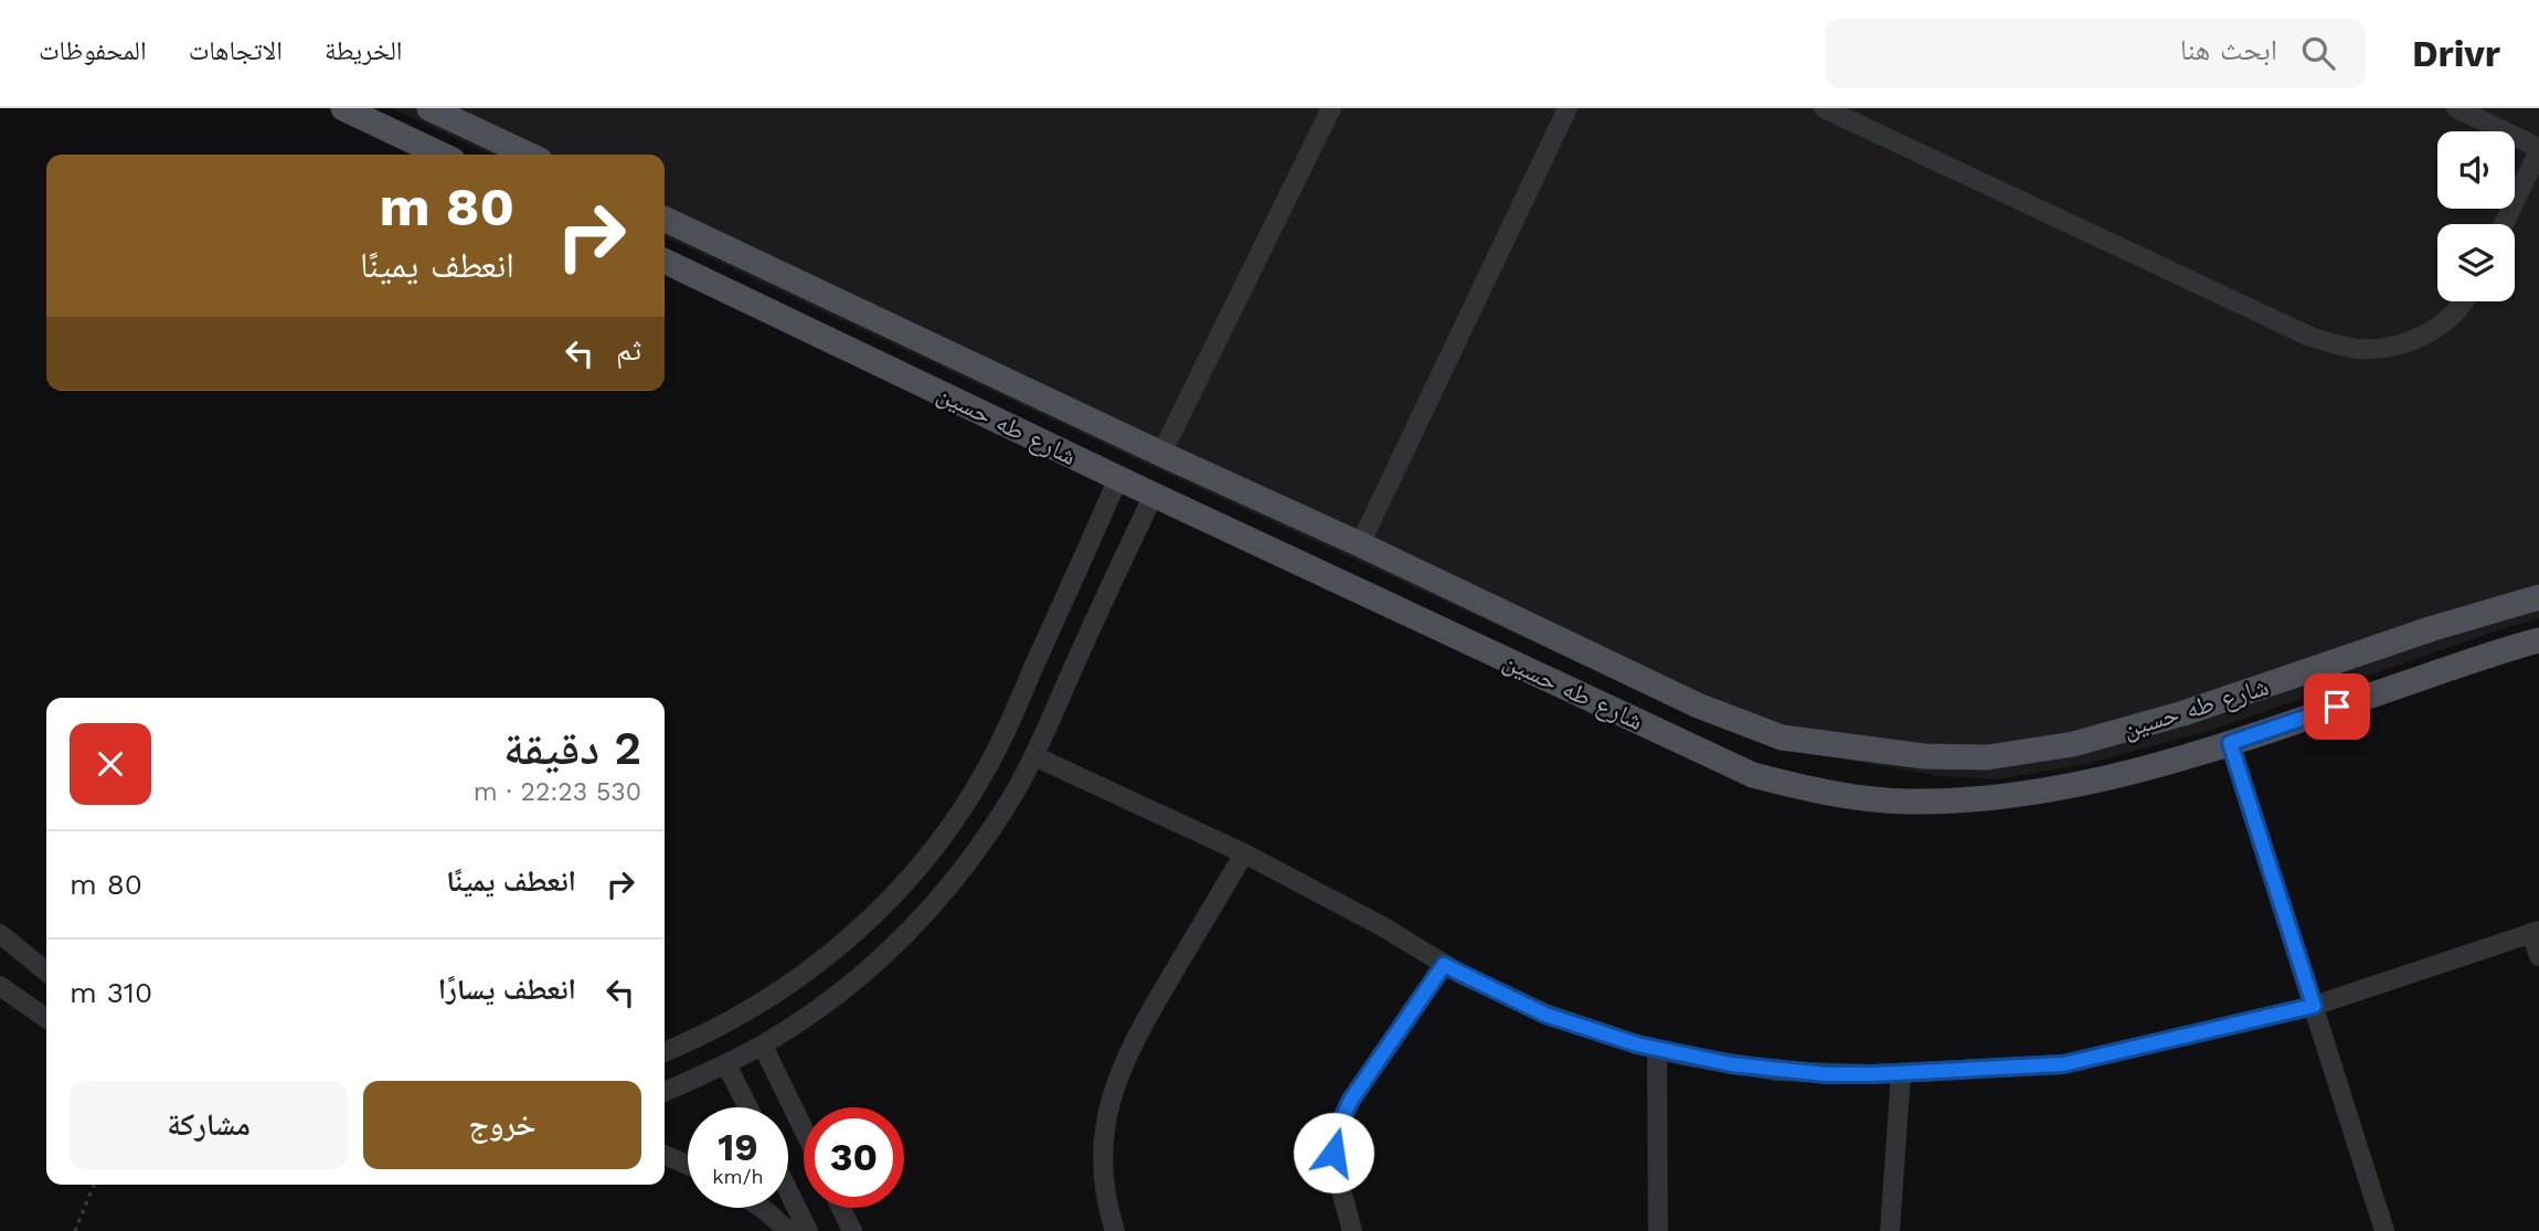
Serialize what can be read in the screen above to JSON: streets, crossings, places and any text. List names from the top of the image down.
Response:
{
  "streets": {
    "main road": ["شارع طه حسين"]
  },
  "page": {
    "header": "Drivr",
    "search": "ابحث هنا",
    "nav": ["الخريطة", "الاتجاهات", "المحفوظات"],
    "turn": ["80 m", "انعطف يمينًا"],
    "then": "ثم",
    "heading": ["2 دقيقة", "530 m · 22:23"],
    "list": [
      {
        "name": "انعطف يمينًا",
        "value": "80 m"
      },
      {
        "name": "انعطف يسارًا",
        "value": "310 m"
      }
    ],
    "buttons": ["خروج", "مشاركة"],
    "speed": "19 km/h",
    "limit": "30"
  }
}
